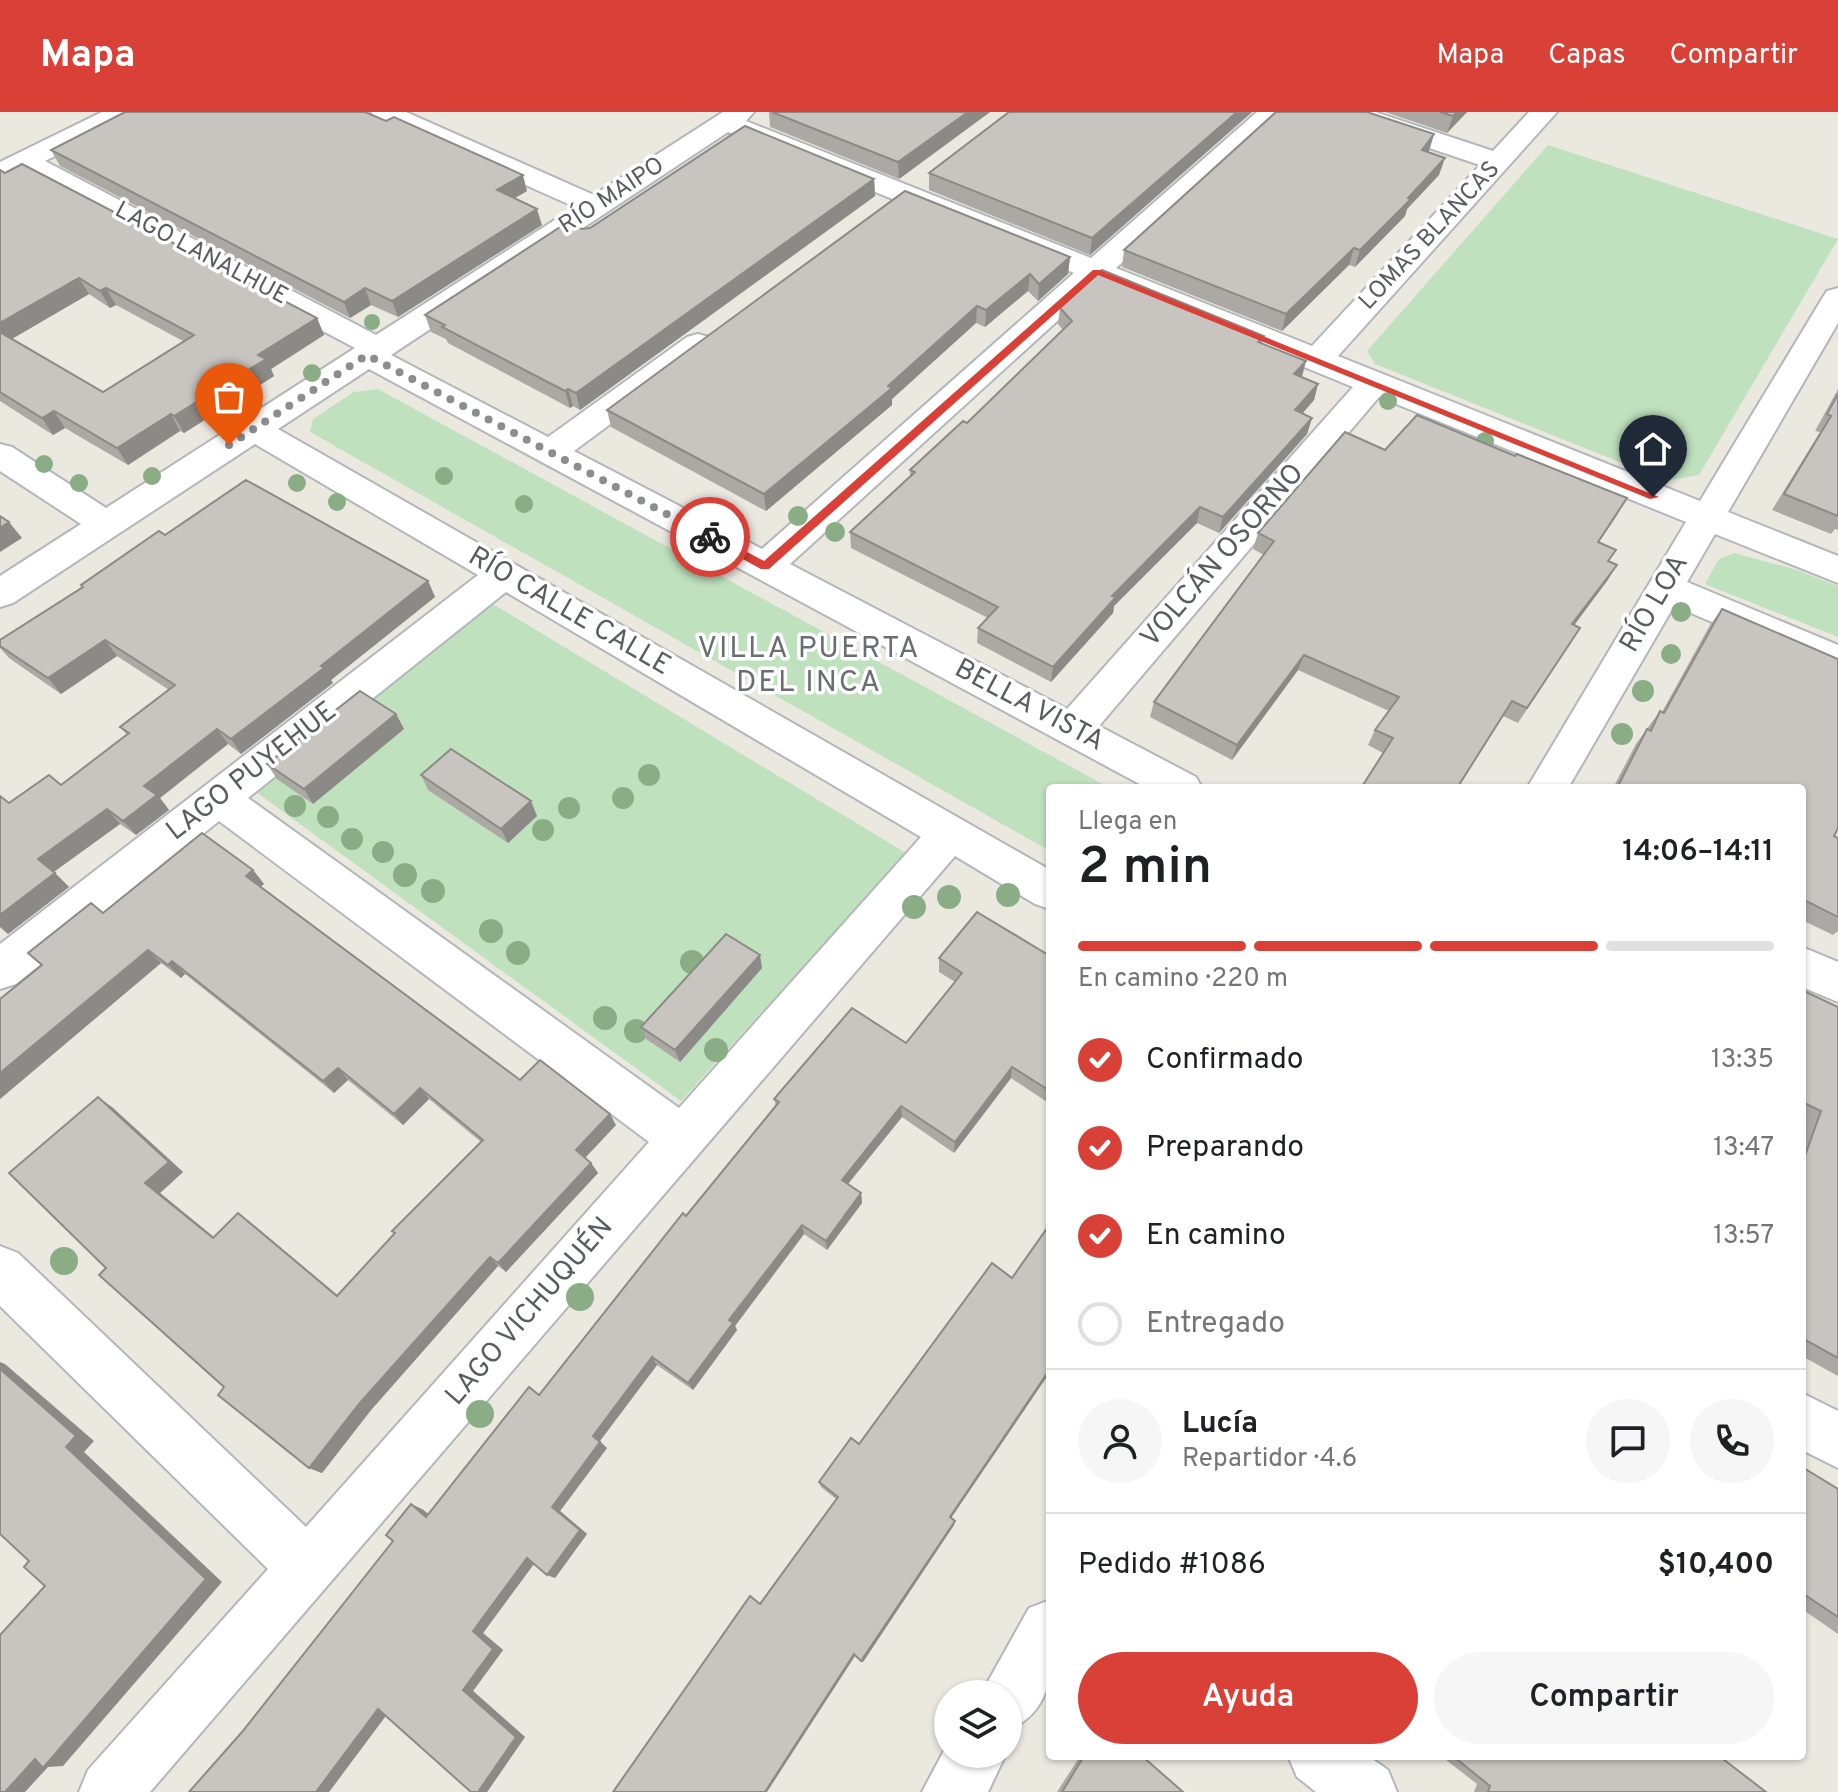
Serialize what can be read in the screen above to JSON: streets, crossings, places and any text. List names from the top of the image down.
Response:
{
  "streets": {
    "street": [
      "RÍO MAIPO",
      "LOMAS BLANCAS",
      "LAGO LANALHUE",
      "VOLCÁN OSORNO",
      "RÍO LOA",
      "RÍO CALLE CALLE",
      "BELLA VISTA",
      "LAGO PUYEHUE",
      "LAGO VICHUQUÉN"
    ]
  },
  "crossings": [
    ["RÍO MAIPO", "LAGO LANALHUE"],
    ["RÍO MAIPO", "RÍO CALLE CALLE"],
    ["RÍO MAIPO", "BELLA VISTA"],
    ["LAGO LANALHUE", "BELLA VISTA"],
    ["VOLCÁN OSORNO", "BELLA VISTA"],
    ["RÍO CALLE CALLE", "LAGO PUYEHUE"],
    ["RÍO CALLE CALLE", "LAGO VICHUQUÉN"]
  ],
  "districts": ["VILLA PUERTA DEL INCA"],
  "page": {
    "header": "Mapa",
    "nav": ["Mapa", "Capas", "Compartir"],
    "heading": ["2 min", "Llega en", "14:06–14:11"],
    "panel": [
      "Lucía",
      "Repartidor · 4.6",
      "Pedido #1086",
      "$10,400"
    ],
    "bar": "En camino · 220 m",
    "list": [
      ["Confirmado", "13:35"],
      ["Preparando", "13:47"],
      ["En camino", "13:57"],
      "Entregado"
    ],
    "buttons": ["Ayuda", "Compartir"]
  }
}
